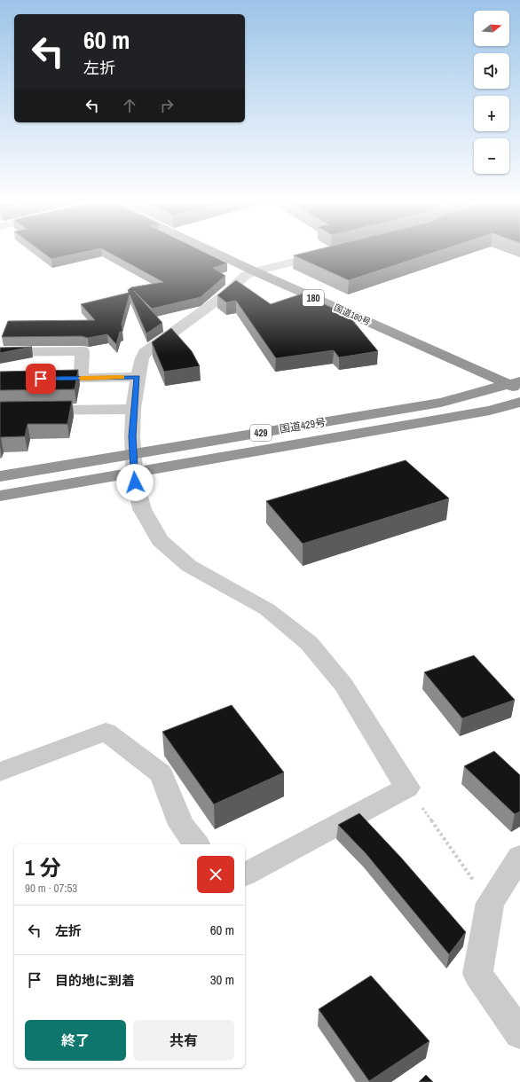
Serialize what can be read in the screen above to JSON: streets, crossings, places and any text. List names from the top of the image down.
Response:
{
  "streets": {
    "highway": [
      "180",
      "国道180号",
      "国道429号",
      "429"
    ]
  },
  "crossings": [
    ["国道180号", "国道429号"]
  ],
  "north": "right",
  "page": {
    "map_buttons": ["+", "−"],
    "turn": ["60 m", "左折"],
    "heading": ["1 分", "90 m · 07:53"],
    "list": [
      {
        "name": "左折",
        "value": "60 m"
      },
      {
        "name": "目的地に到着",
        "value": "30 m"
      }
    ],
    "buttons": ["終了", "共有"]
  }
}
